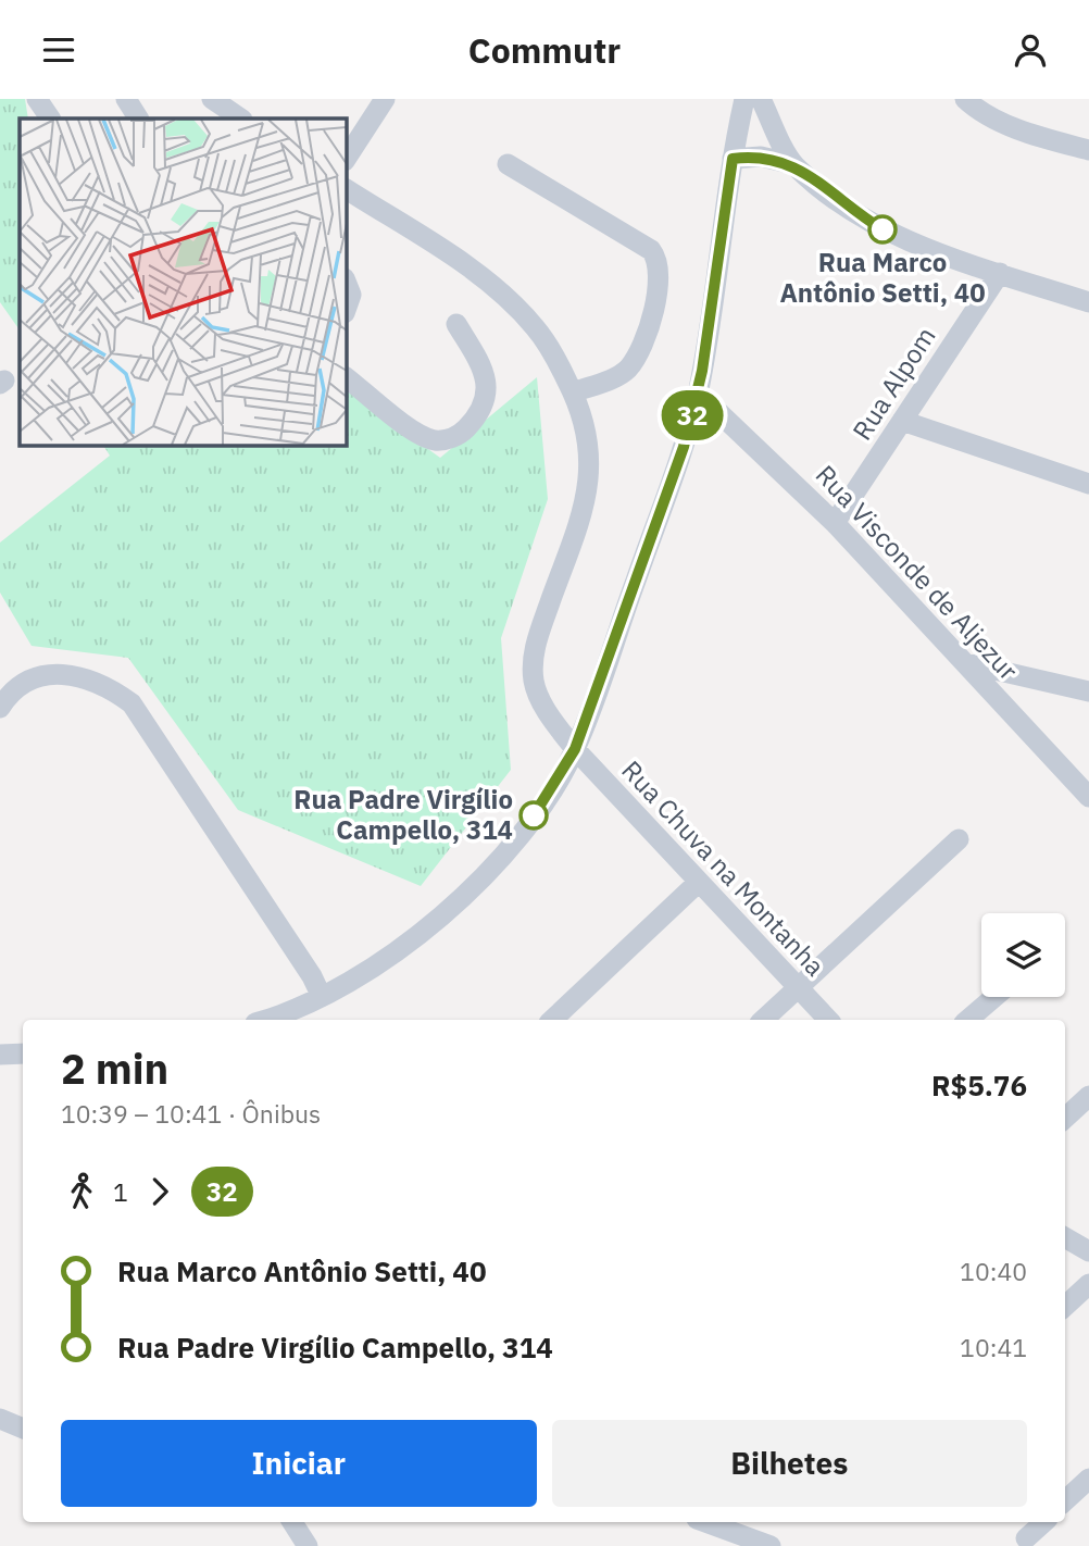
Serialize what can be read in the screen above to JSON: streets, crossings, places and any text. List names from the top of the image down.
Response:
{
  "streets": {
    "street": ["Rua Alpom", "Rua Visconde de Aljezur", "Rua Chuva na Montanha"]
  },
  "crossings": [
    ["Rua Alpom", "Rua Visconde de Aljezur"]
  ],
  "places": ["Rua Marco Antônio Setti, 40", "Rua Padre Virgílio Campello, 314"],
  "lines": ["bus line 32"],
  "page": {
    "header": "Commutr",
    "on_map": "32",
    "heading": ["2 min", "10:39 – 10:41 · Ônibus", "R$5.76"],
    "legs": ["1", "32"],
    "list": [
      {
        "name": "Rua Marco Antônio Setti, 40",
        "value": "10:40"
      },
      {
        "name": "Rua Padre Virgílio Campello, 314",
        "value": "10:41"
      }
    ],
    "buttons": ["Iniciar", "Bilhetes"]
  }
}
